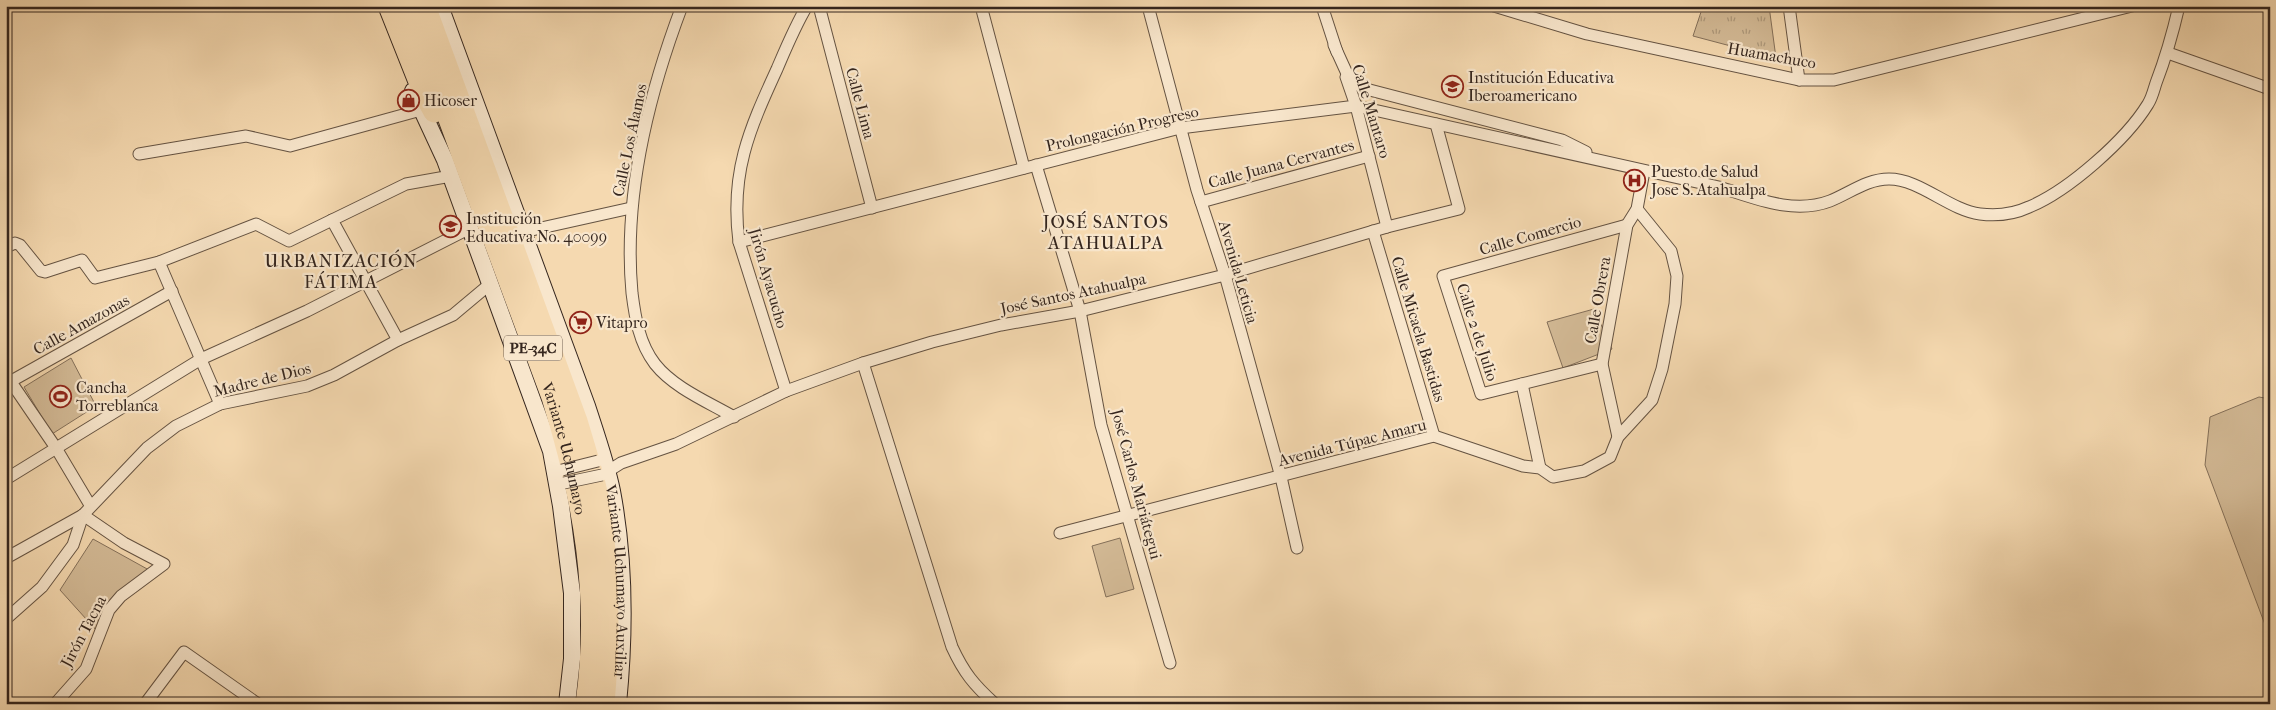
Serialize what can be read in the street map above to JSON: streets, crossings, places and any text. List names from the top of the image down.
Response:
{
  "streets": {
    "highway": ["PE-34C", "Variante Uchumayo"],
    "main road": ["Variante Uchumayo Auxiliar"],
    "street": [
      "Huamachuco",
      "Calle Lima",
      "Calle Mantaro",
      "Prolongación Progreso",
      "Calle Los Álamos",
      "Calle Juana Cervantes",
      "Calle Comercio",
      "Avenida Leticia",
      "Jirón Ayacucho",
      "José Santos Atahualpa",
      "Calle Obrera",
      "Calle Amazonas",
      "Calle Micaela Bastidas",
      "Calle 2 de Julio",
      "Madre de Dios",
      "Avenida Túpac Amaru",
      "José Carlos Mariátegui",
      "Jirón Tacna"
    ]
  },
  "crossings": [
    ["Calle Lima", "Prolongación Progreso"],
    ["Calle Mantaro", "Prolongación Progreso"],
    ["Calle Mantaro", "Calle Juana Cervantes"],
    ["Calle Mantaro", "José Santos Atahualpa"],
    ["Prolongación Progreso", "Avenida Leticia"],
    ["Prolongación Progreso", "Jirón Ayacucho"],
    ["Prolongación Progreso", "José Santos Atahualpa"],
    ["Prolongación Progreso", "Calle Obrera"],
    ["Prolongación Progreso", "José Carlos Mariátegui"],
    ["Calle Los Álamos", "José Santos Atahualpa"],
    ["Calle Juana Cervantes", "Avenida Leticia"],
    ["Calle Comercio", "Calle Obrera"],
    ["Calle Comercio", "Calle 2 de Julio"],
    ["Avenida Leticia", "José Santos Atahualpa"],
    ["Avenida Leticia", "Avenida Túpac Amaru"],
    ["Jirón Ayacucho", "José Santos Atahualpa"],
    ["José Santos Atahualpa", "Calle Micaela Bastidas"],
    ["José Santos Atahualpa", "Variante Uchumayo"],
    ["José Santos Atahualpa", "José Carlos Mariátegui"],
    ["José Santos Atahualpa", "Variante Uchumayo Auxiliar"],
    ["Calle Obrera", "Calle 2 de Julio"],
    ["Calle Obrera", "Avenida Túpac Amaru"],
    ["Calle Micaela Bastidas", "Avenida Túpac Amaru"],
    ["Madre de Dios", "Jirón Tacna"],
    ["Avenida Túpac Amaru", "José Carlos Mariátegui"],
    ["Variante Uchumayo", "Variante Uchumayo Auxiliar"]
  ],
  "districts": ["JOSÉ SANTOS ATAHUALPA", "URBANIZACIÓN FÁTIMA"],
  "places": {
    "school or university": ["Institución Educativa Iberoamericano", "Institución Educativa No. 40099"],
    "shop": ["Hicoser"],
    "hospital": ["Puesto de Salud Jose S. Atahualpa"],
    "supermarket": ["Vitapro"],
    "sports": ["Cancha Torreblanca"]
  }
}
